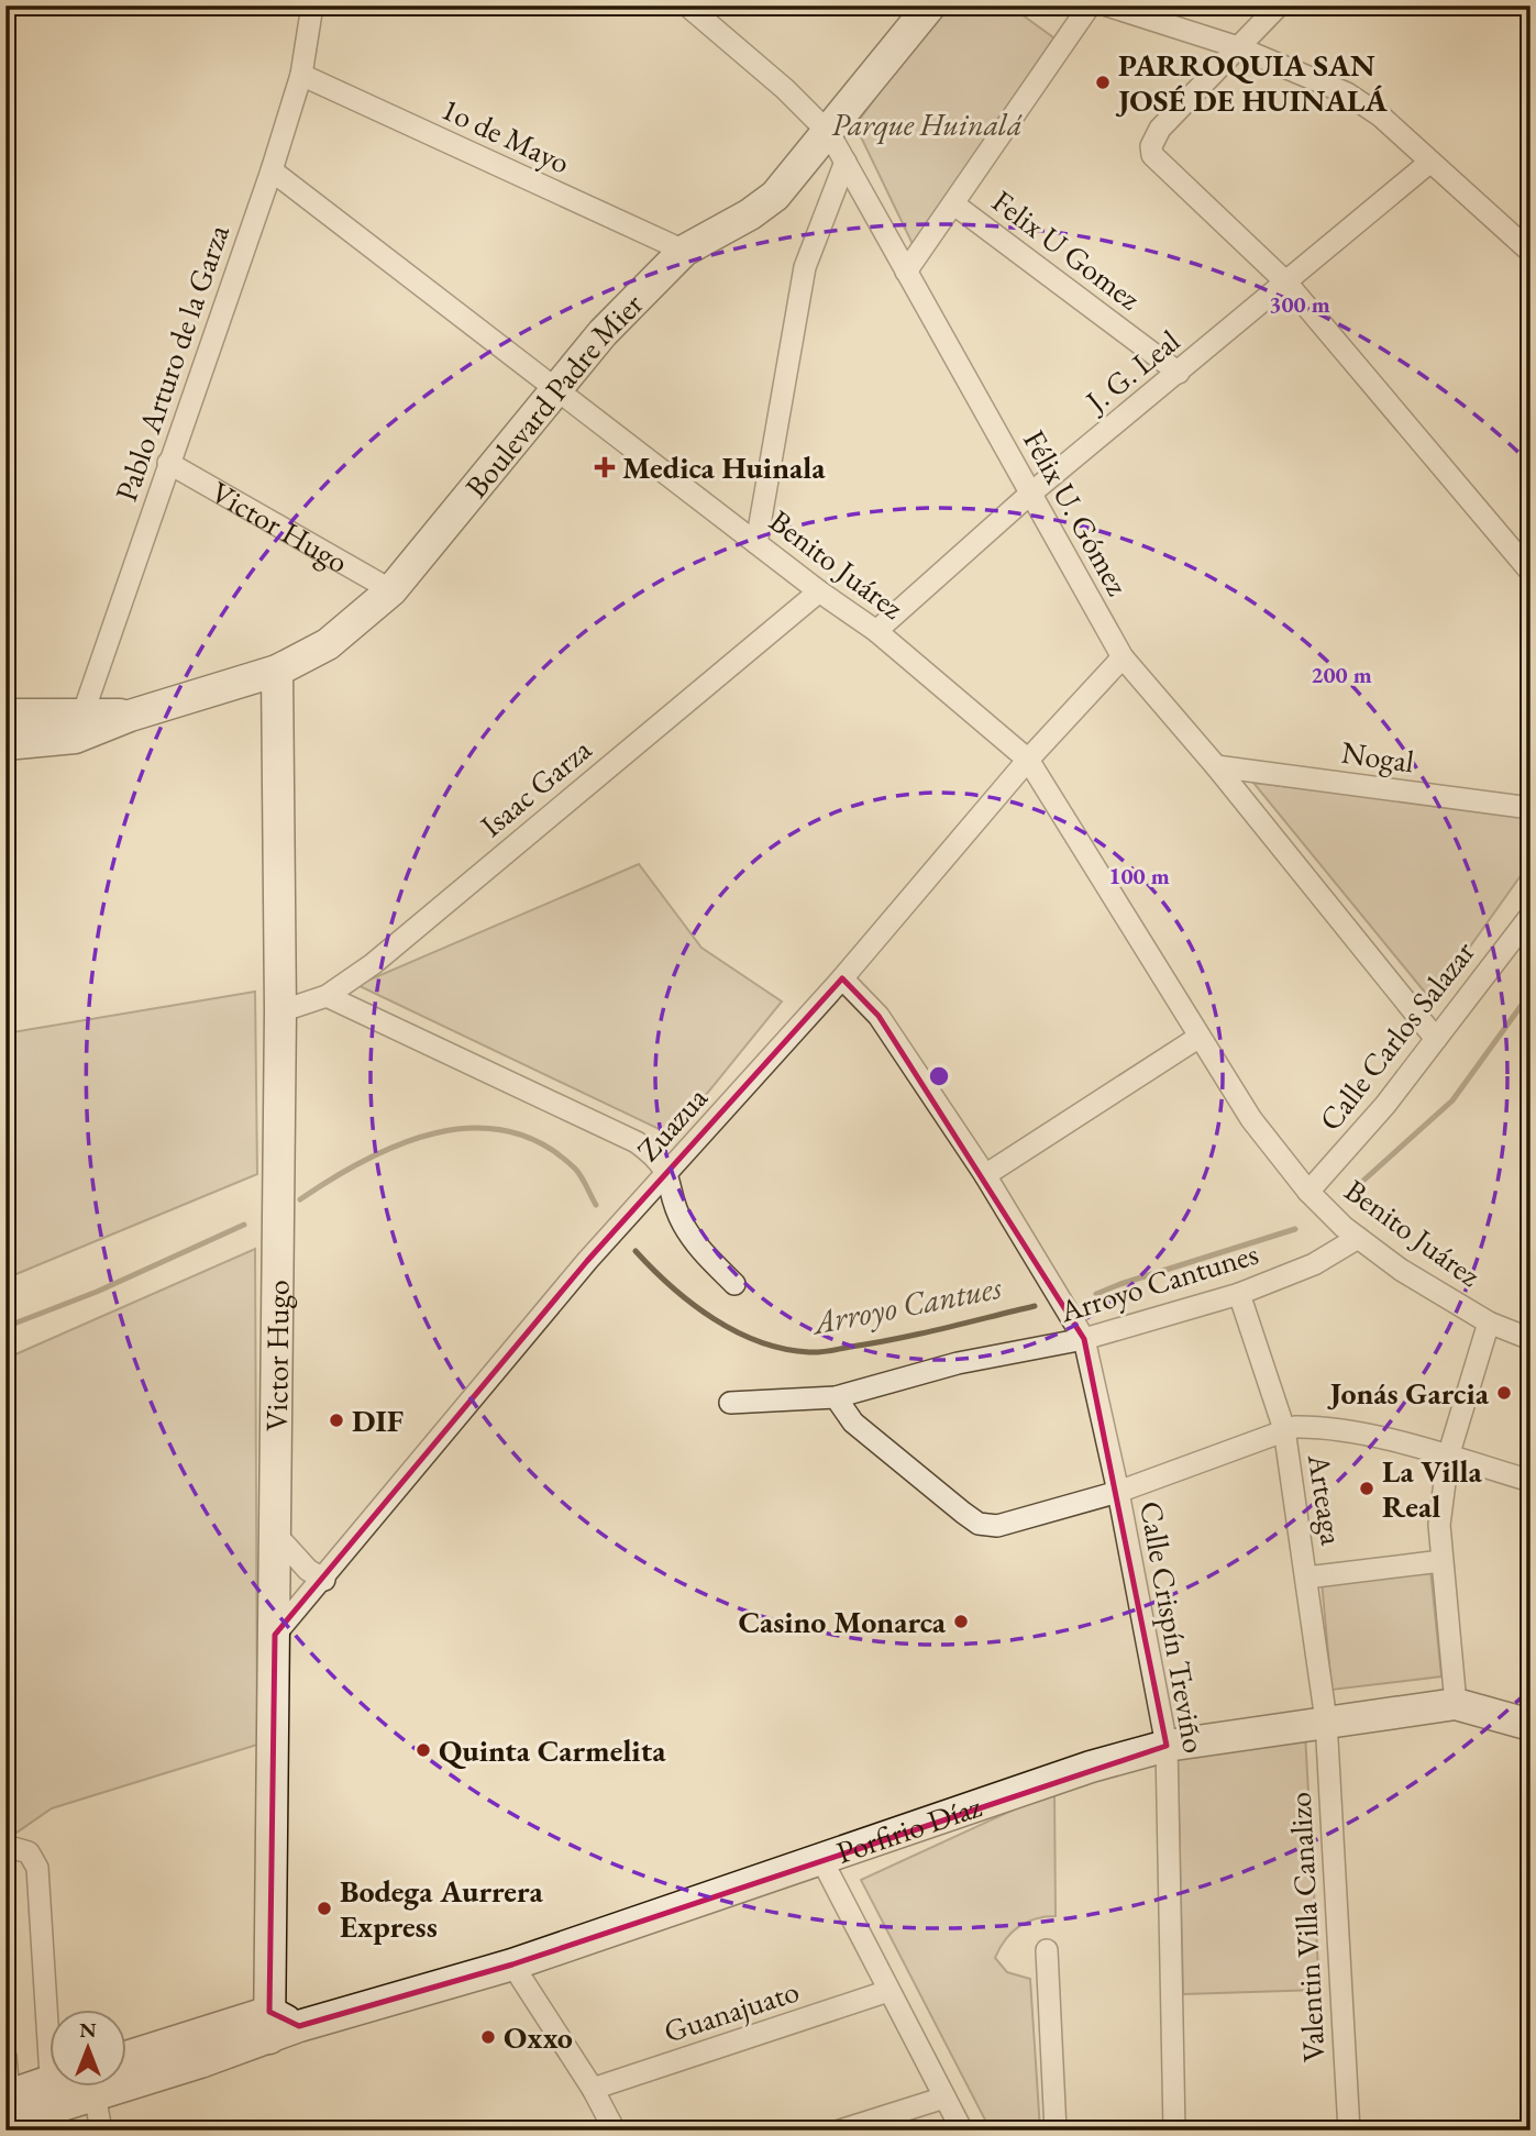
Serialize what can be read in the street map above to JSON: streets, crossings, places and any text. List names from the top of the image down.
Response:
{
  "streets": {
    "street": [
      "1o de Mayo",
      "Felix U Gomez",
      "Pablo Arturo de la Garza",
      "J. G. Leal",
      "Boulevard Padre Mier",
      "Félix U. Gómez",
      "Victor Hugo",
      "Benito Juárez",
      "Nogal",
      "Isaac Garza",
      "Calle Carlos Salazar",
      "Zuazua",
      "Arroyo Cantunes",
      "Arteaga",
      "Calle Crispín Treviño",
      "Porfirio Díaz",
      "Valentin Villa Canalizo",
      "Guanajuato"
    ]
  },
  "crossings": [
    ["1o de Mayo", "Pablo Arturo de la Garza"],
    ["1o de Mayo", "Boulevard Padre Mier"],
    ["Felix U Gomez", "J. G. Leal"],
    ["Pablo Arturo de la Garza", "Boulevard Padre Mier"],
    ["Pablo Arturo de la Garza", "Victor Hugo"],
    ["Pablo Arturo de la Garza", "Benito Juárez"],
    ["J. G. Leal", "Félix U. Gómez"],
    ["J. G. Leal", "Benito Juárez"],
    ["Boulevard Padre Mier", "Félix U. Gómez"],
    ["Boulevard Padre Mier", "Victor Hugo"],
    ["Boulevard Padre Mier", "Benito Juárez"],
    ["Félix U. Gómez", "Nogal"],
    ["Félix U. Gómez", "Calle Carlos Salazar"],
    ["Félix U. Gómez", "Zuazua"],
    ["Victor Hugo", "Isaac Garza"],
    ["Victor Hugo", "Zuazua"],
    ["Victor Hugo", "Porfirio Díaz"],
    ["Benito Juárez", "Isaac Garza"],
    ["Benito Juárez", "Calle Carlos Salazar"],
    ["Benito Juárez", "Zuazua"],
    ["Benito Juárez", "Arroyo Cantunes"],
    ["Arroyo Cantunes", "Arteaga"],
    ["Arroyo Cantunes", "Calle Crispín Treviño"],
    ["Arteaga", "Porfirio Díaz"],
    ["Arteaga", "Valentin Villa Canalizo"],
    ["Calle Crispín Treviño", "Porfirio Díaz"],
    ["Porfirio Díaz", "Valentin Villa Canalizo"]
  ],
  "water": ["Arroyo Cantues"],
  "parks": ["Parque Huinalá"],
  "places": {
    "other": [
      "PARROQUIA SAN JOSÉ DE HUINALÁ",
      "Jonás Garcia",
      "DIF",
      "La Villa Real",
      "Casino Monarca",
      "Quinta Carmelita",
      "Bodega Aurrera Express",
      "Oxxo"
    ],
    "health": ["Medica Huinala"]
  },
  "north": "top",
  "rings": ["300 m", "200 m", "100 m"]
}
